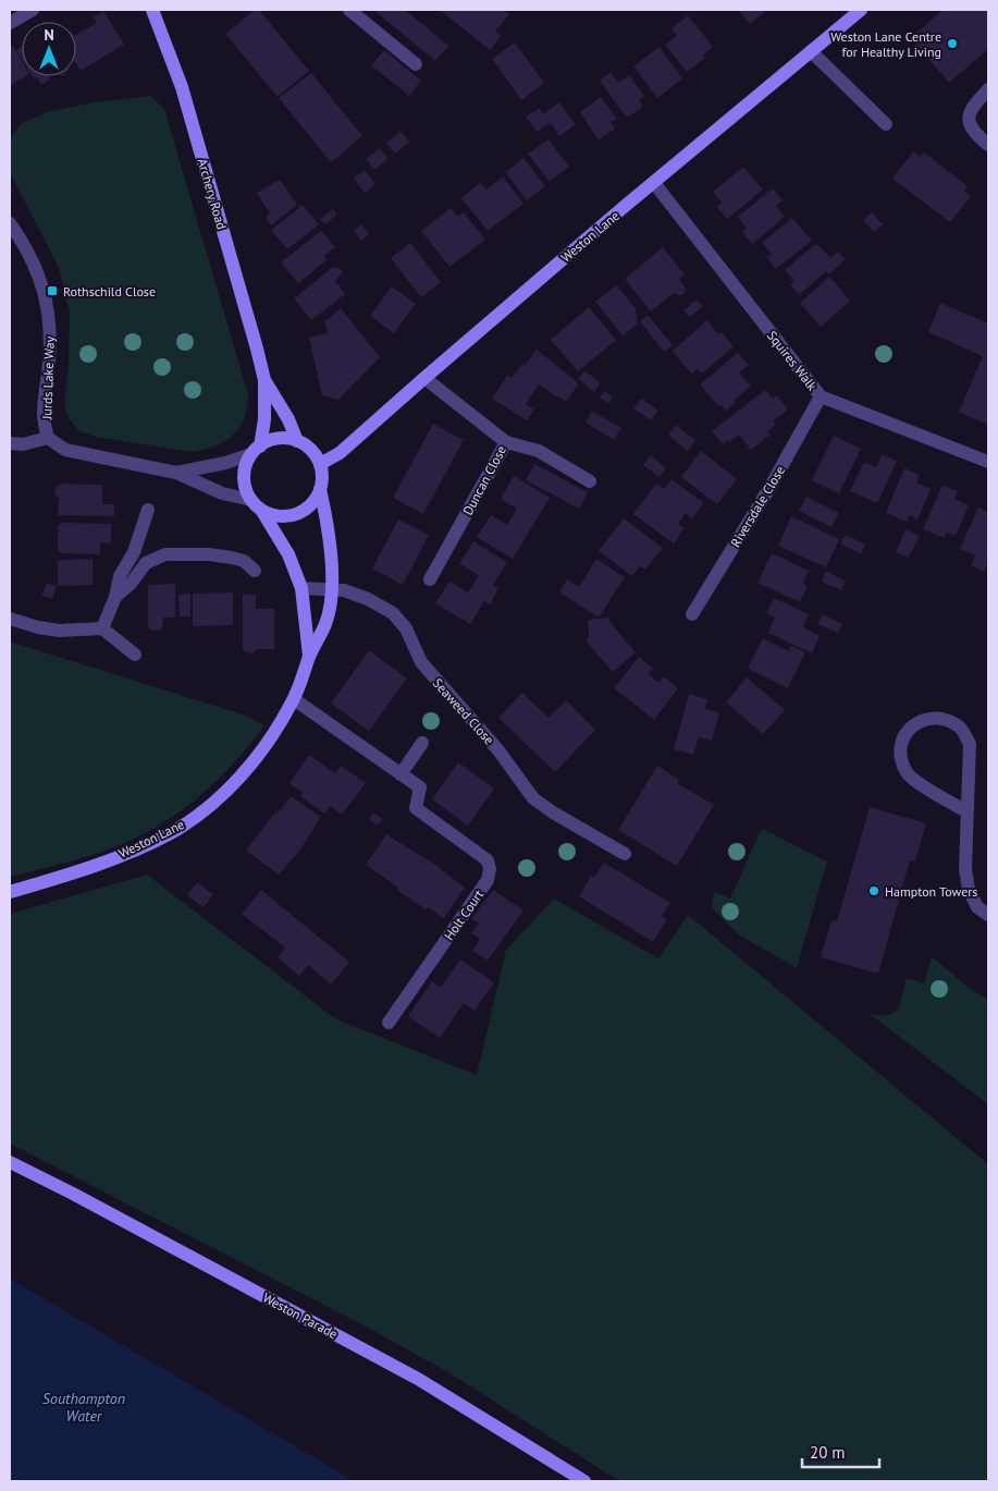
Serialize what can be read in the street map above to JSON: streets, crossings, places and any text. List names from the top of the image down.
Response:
{
  "streets": {
    "street": [
      "Archery Road",
      "Weston Lane",
      "Squires Walk",
      "Jurds Lake Way",
      "Duncan Close",
      "Riversdale Close",
      "Seaweed Close",
      "Holt Court",
      "Weston Parade"
    ]
  },
  "crossings": [
    ["Archery Road", "Weston Lane"],
    ["Archery Road", "Jurds Lake Way"],
    ["Weston Lane", "Squires Walk"],
    ["Weston Lane", "Jurds Lake Way"],
    ["Weston Lane", "Duncan Close"],
    ["Weston Lane", "Seaweed Close"],
    ["Weston Lane", "Holt Court"],
    ["Squires Walk", "Riversdale Close"]
  ],
  "water": ["Southampton Water"],
  "places": {
    "other": ["Weston Lane Centre for Healthy Living", "Hampton Towers"],
    "transit": ["Rothschild Close"]
  },
  "scale_bar": "20 m",
  "north": "top"
}
